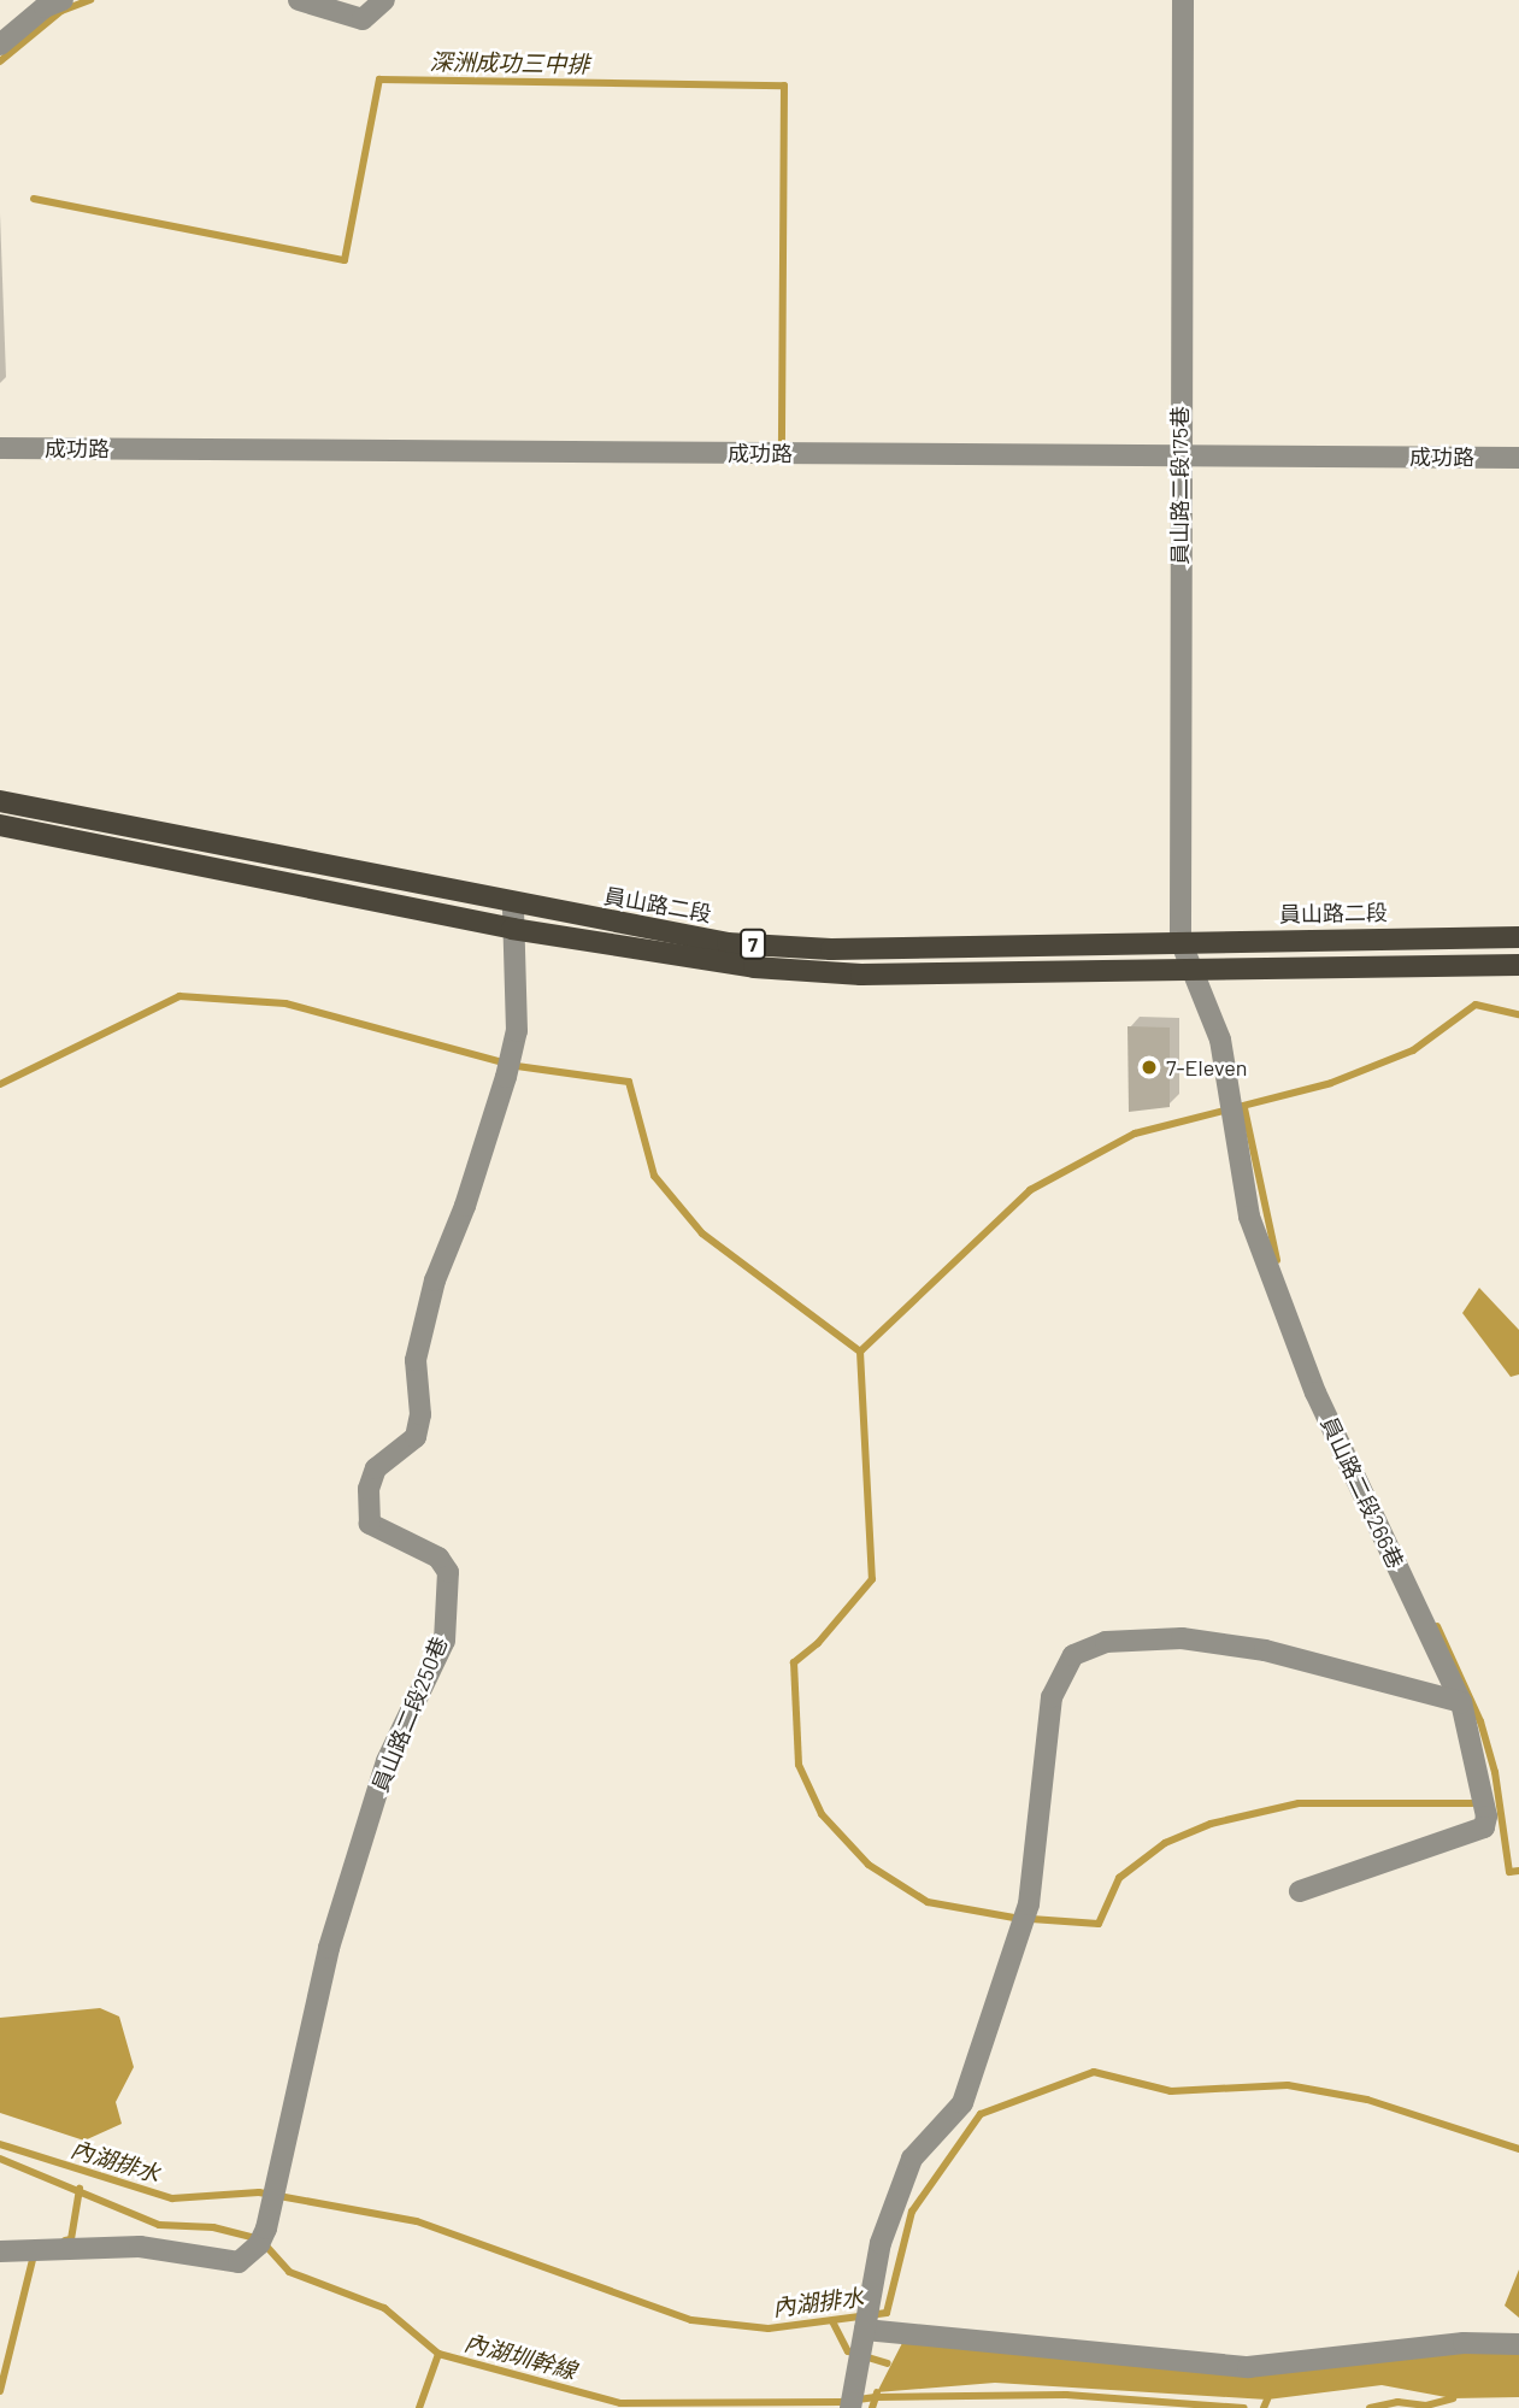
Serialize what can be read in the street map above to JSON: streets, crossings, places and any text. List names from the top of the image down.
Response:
{
  "streets": {
    "main road": ["員山路二段", "7"],
    "street": [
      "成功路",
      "員山路二段175巷",
      "員山路二段266巷",
      "員山路二段250巷"
    ]
  },
  "crossings": [
    ["成功路", "員山路二段175巷"],
    ["員山路二段175巷", "員山路二段"],
    ["員山路二段175巷", "7"],
    ["員山路二段175巷", "員山路二段266巷"],
    ["員山路二段", "員山路二段250巷"],
    ["7", "員山路二段266巷"],
    ["7", "員山路二段250巷"]
  ],
  "water": ["深洲成功三中排", "內湖排水", "內湖圳幹線"],
  "places": ["7-Eleven"]
}
